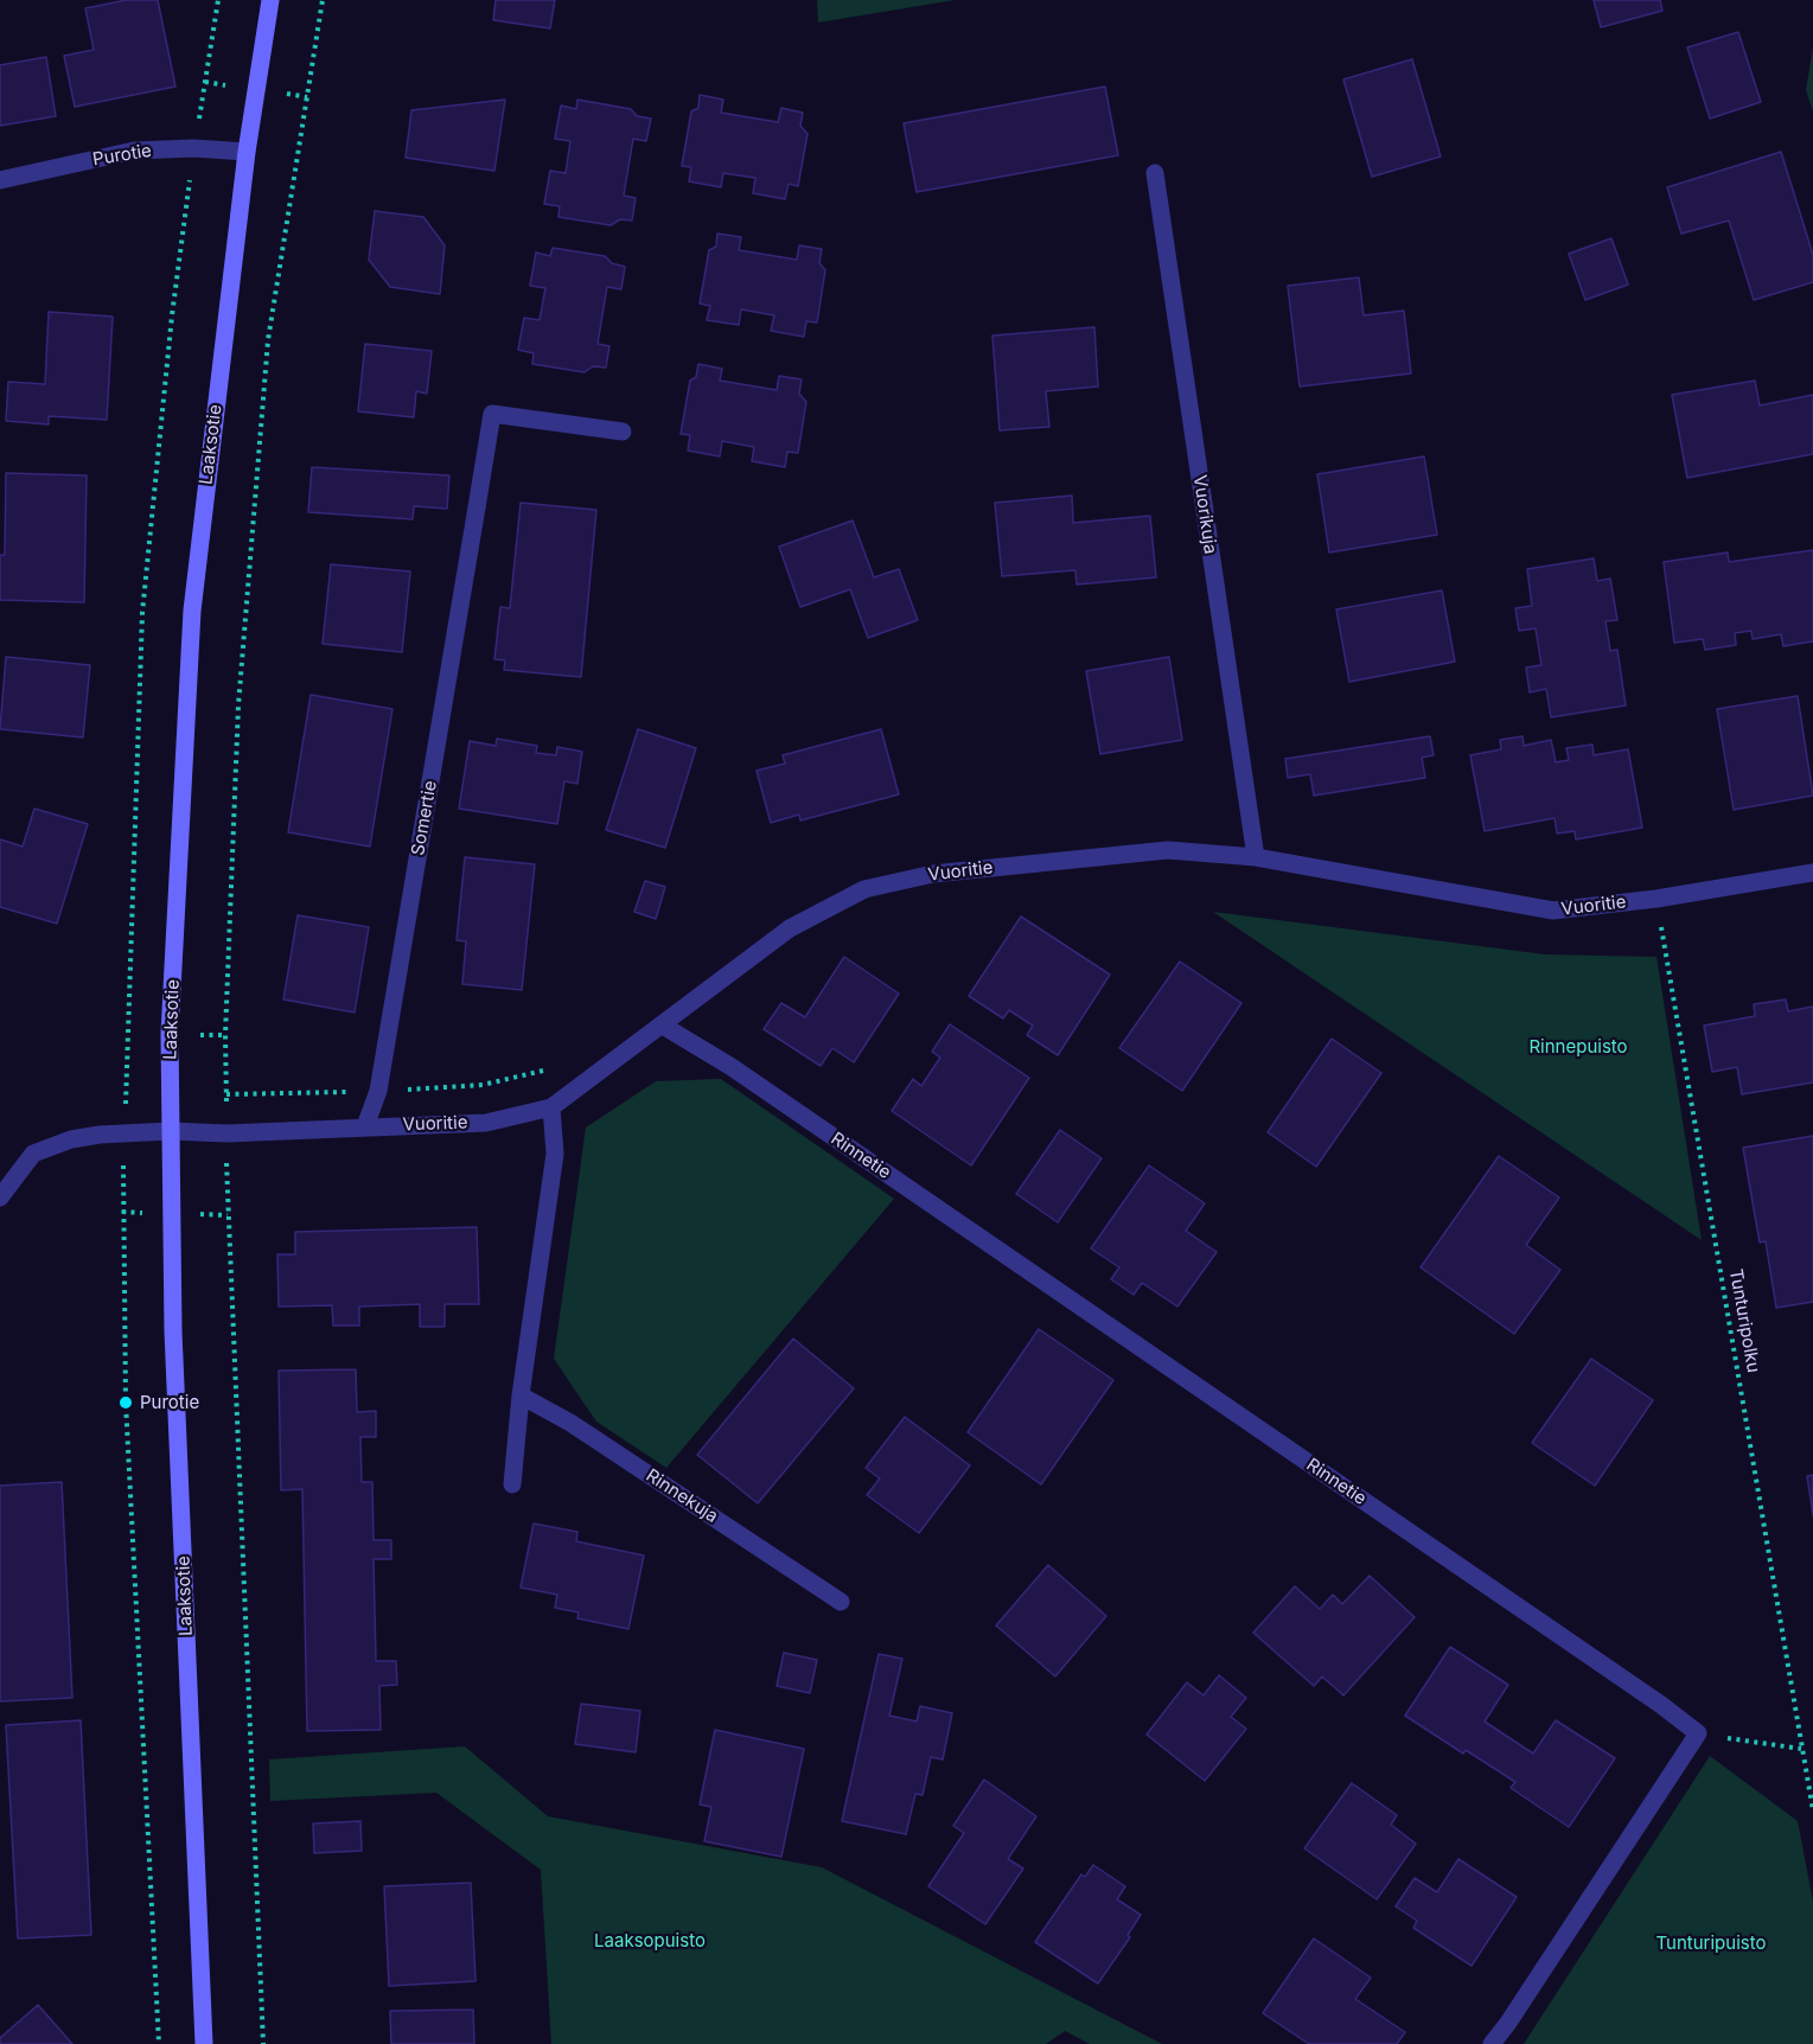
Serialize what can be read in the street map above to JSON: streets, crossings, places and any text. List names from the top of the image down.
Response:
{
  "streets": {
    "main road": ["Laaksotie"],
    "street": [
      "Purotie",
      "Vuorikuja",
      "Somertie",
      "Vuoritie",
      "Rinnetie",
      "Rinnekuja"
    ],
    "path": ["Tunturipolku"]
  },
  "crossings": [
    ["Purotie", "Laaksotie"],
    ["Laaksotie", "Vuoritie"],
    ["Vuorikuja", "Vuoritie"],
    ["Somertie", "Vuoritie"],
    ["Vuoritie", "Rinnetie"],
    ["Vuoritie", "Tunturipolku"]
  ],
  "parks": ["Rinnepuisto", "Laaksopuisto", "Tunturipuisto"],
  "places": ["Purotie"]
}
